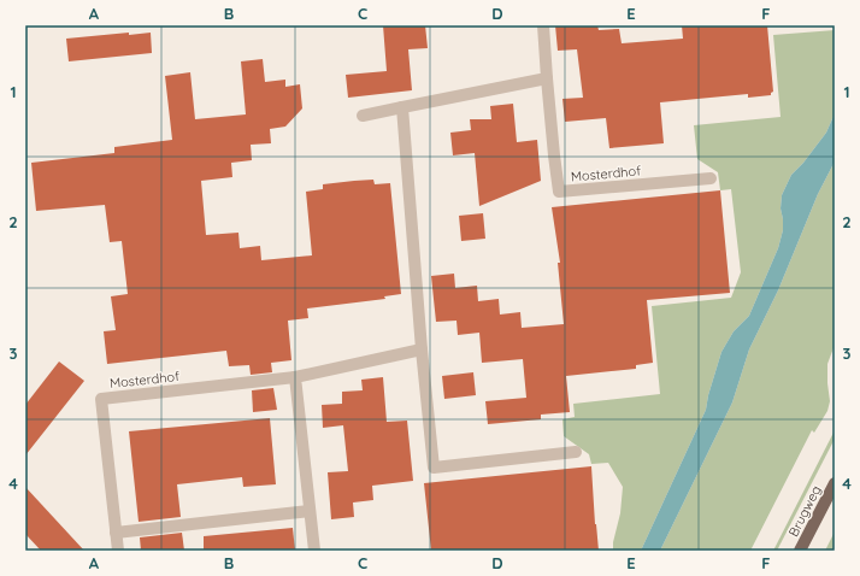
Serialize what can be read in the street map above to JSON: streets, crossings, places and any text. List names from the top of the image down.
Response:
{
  "streets": {
    "main road": ["Brugweg"],
    "street": ["Mosterdhof"]
  },
  "grid": {
    "columns": [
      "A",
      "B",
      "C",
      "D",
      "E",
      "F"
    ],
    "rows": [
      "1",
      "2",
      "3",
      "4"
    ]
  }
}
